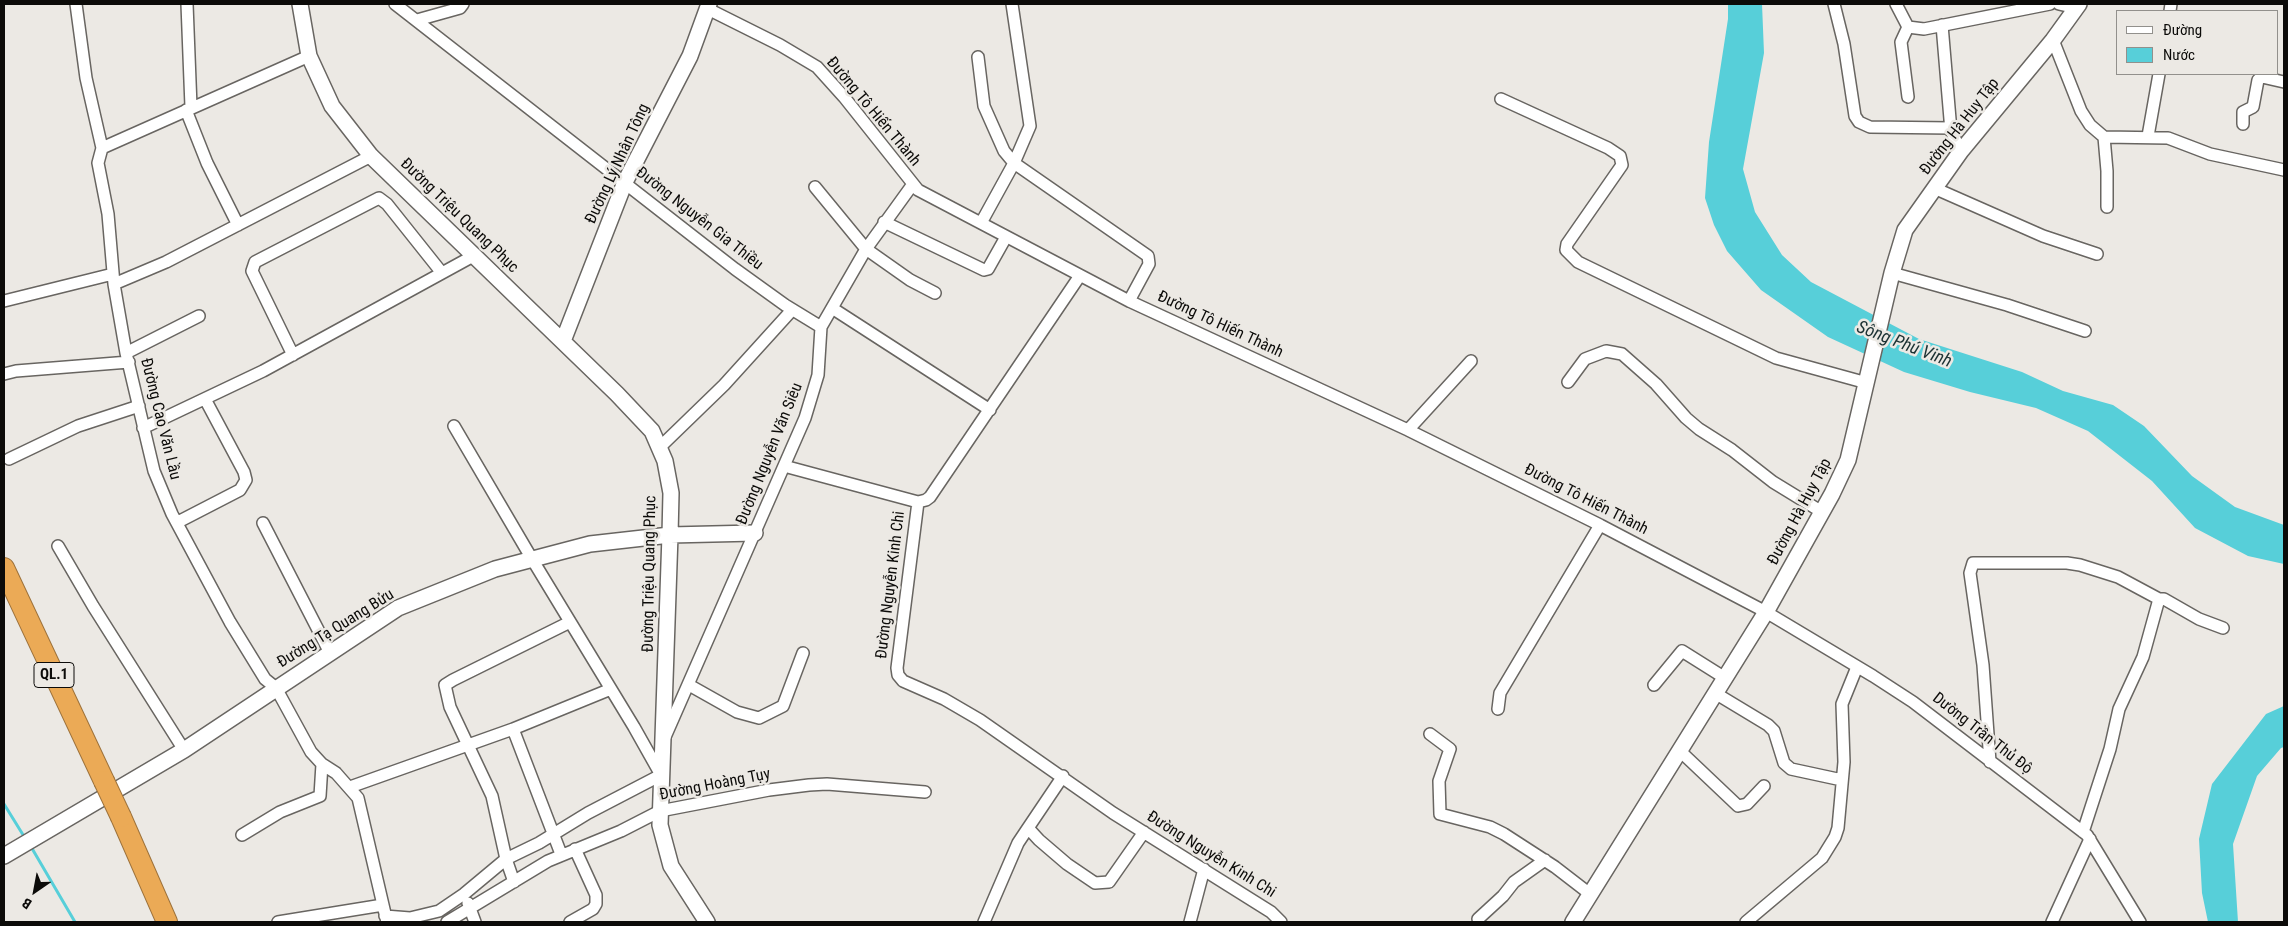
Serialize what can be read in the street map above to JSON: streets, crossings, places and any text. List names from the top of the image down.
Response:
{
  "streets": {
    "highway": ["QL.1"],
    "street": [
      "Đường Tô Hiến Thành",
      "Đường Hà Huy Tập",
      "Đường Lý Nhân Tông",
      "Đường Triệu Quang Phục",
      "Đường Nguyễn Gia Thiều",
      "Đường Cao Văn Lầu",
      "Đường Nguyễn Văn Siêu",
      "Đường Nguyễn Kinh Chi",
      "Đường Tạ Quang Bửu",
      "Dường Trần Thủ Độ",
      "Đường Hoàng Tụy"
    ]
  },
  "crossings": [
    ["Đường Tô Hiến Thành", "Đường Hà Huy Tập"],
    ["Đường Tô Hiến Thành", "Đường Lý Nhân Tông"],
    ["Đường Tô Hiến Thành", "Đường Nguyễn Văn Siêu"],
    ["Đường Tô Hiến Thành", "Đường Nguyễn Kinh Chi"],
    ["Đường Tô Hiến Thành", "Dường Trần Thủ Độ"],
    ["Đường Hà Huy Tập", "Dường Trần Thủ Độ"],
    ["Đường Lý Nhân Tông", "Đường Triệu Quang Phục"],
    ["Đường Lý Nhân Tông", "Đường Nguyễn Gia Thiều"],
    ["Đường Triệu Quang Phục", "Đường Nguyễn Văn Siêu"],
    ["Đường Triệu Quang Phục", "Đường Tạ Quang Bửu"],
    ["Đường Triệu Quang Phục", "Đường Hoàng Tụy"],
    ["Đường Nguyễn Gia Thiều", "Đường Nguyễn Văn Siêu"],
    ["Đường Cao Văn Lầu", "Đường Tạ Quang Bửu"],
    ["Đường Nguyễn Văn Siêu", "Đường Tạ Quang Bửu"]
  ],
  "water": ["Sông Phú Vinh"],
  "legend": ["Đường", "Nước"],
  "north": "bottom left"
}
